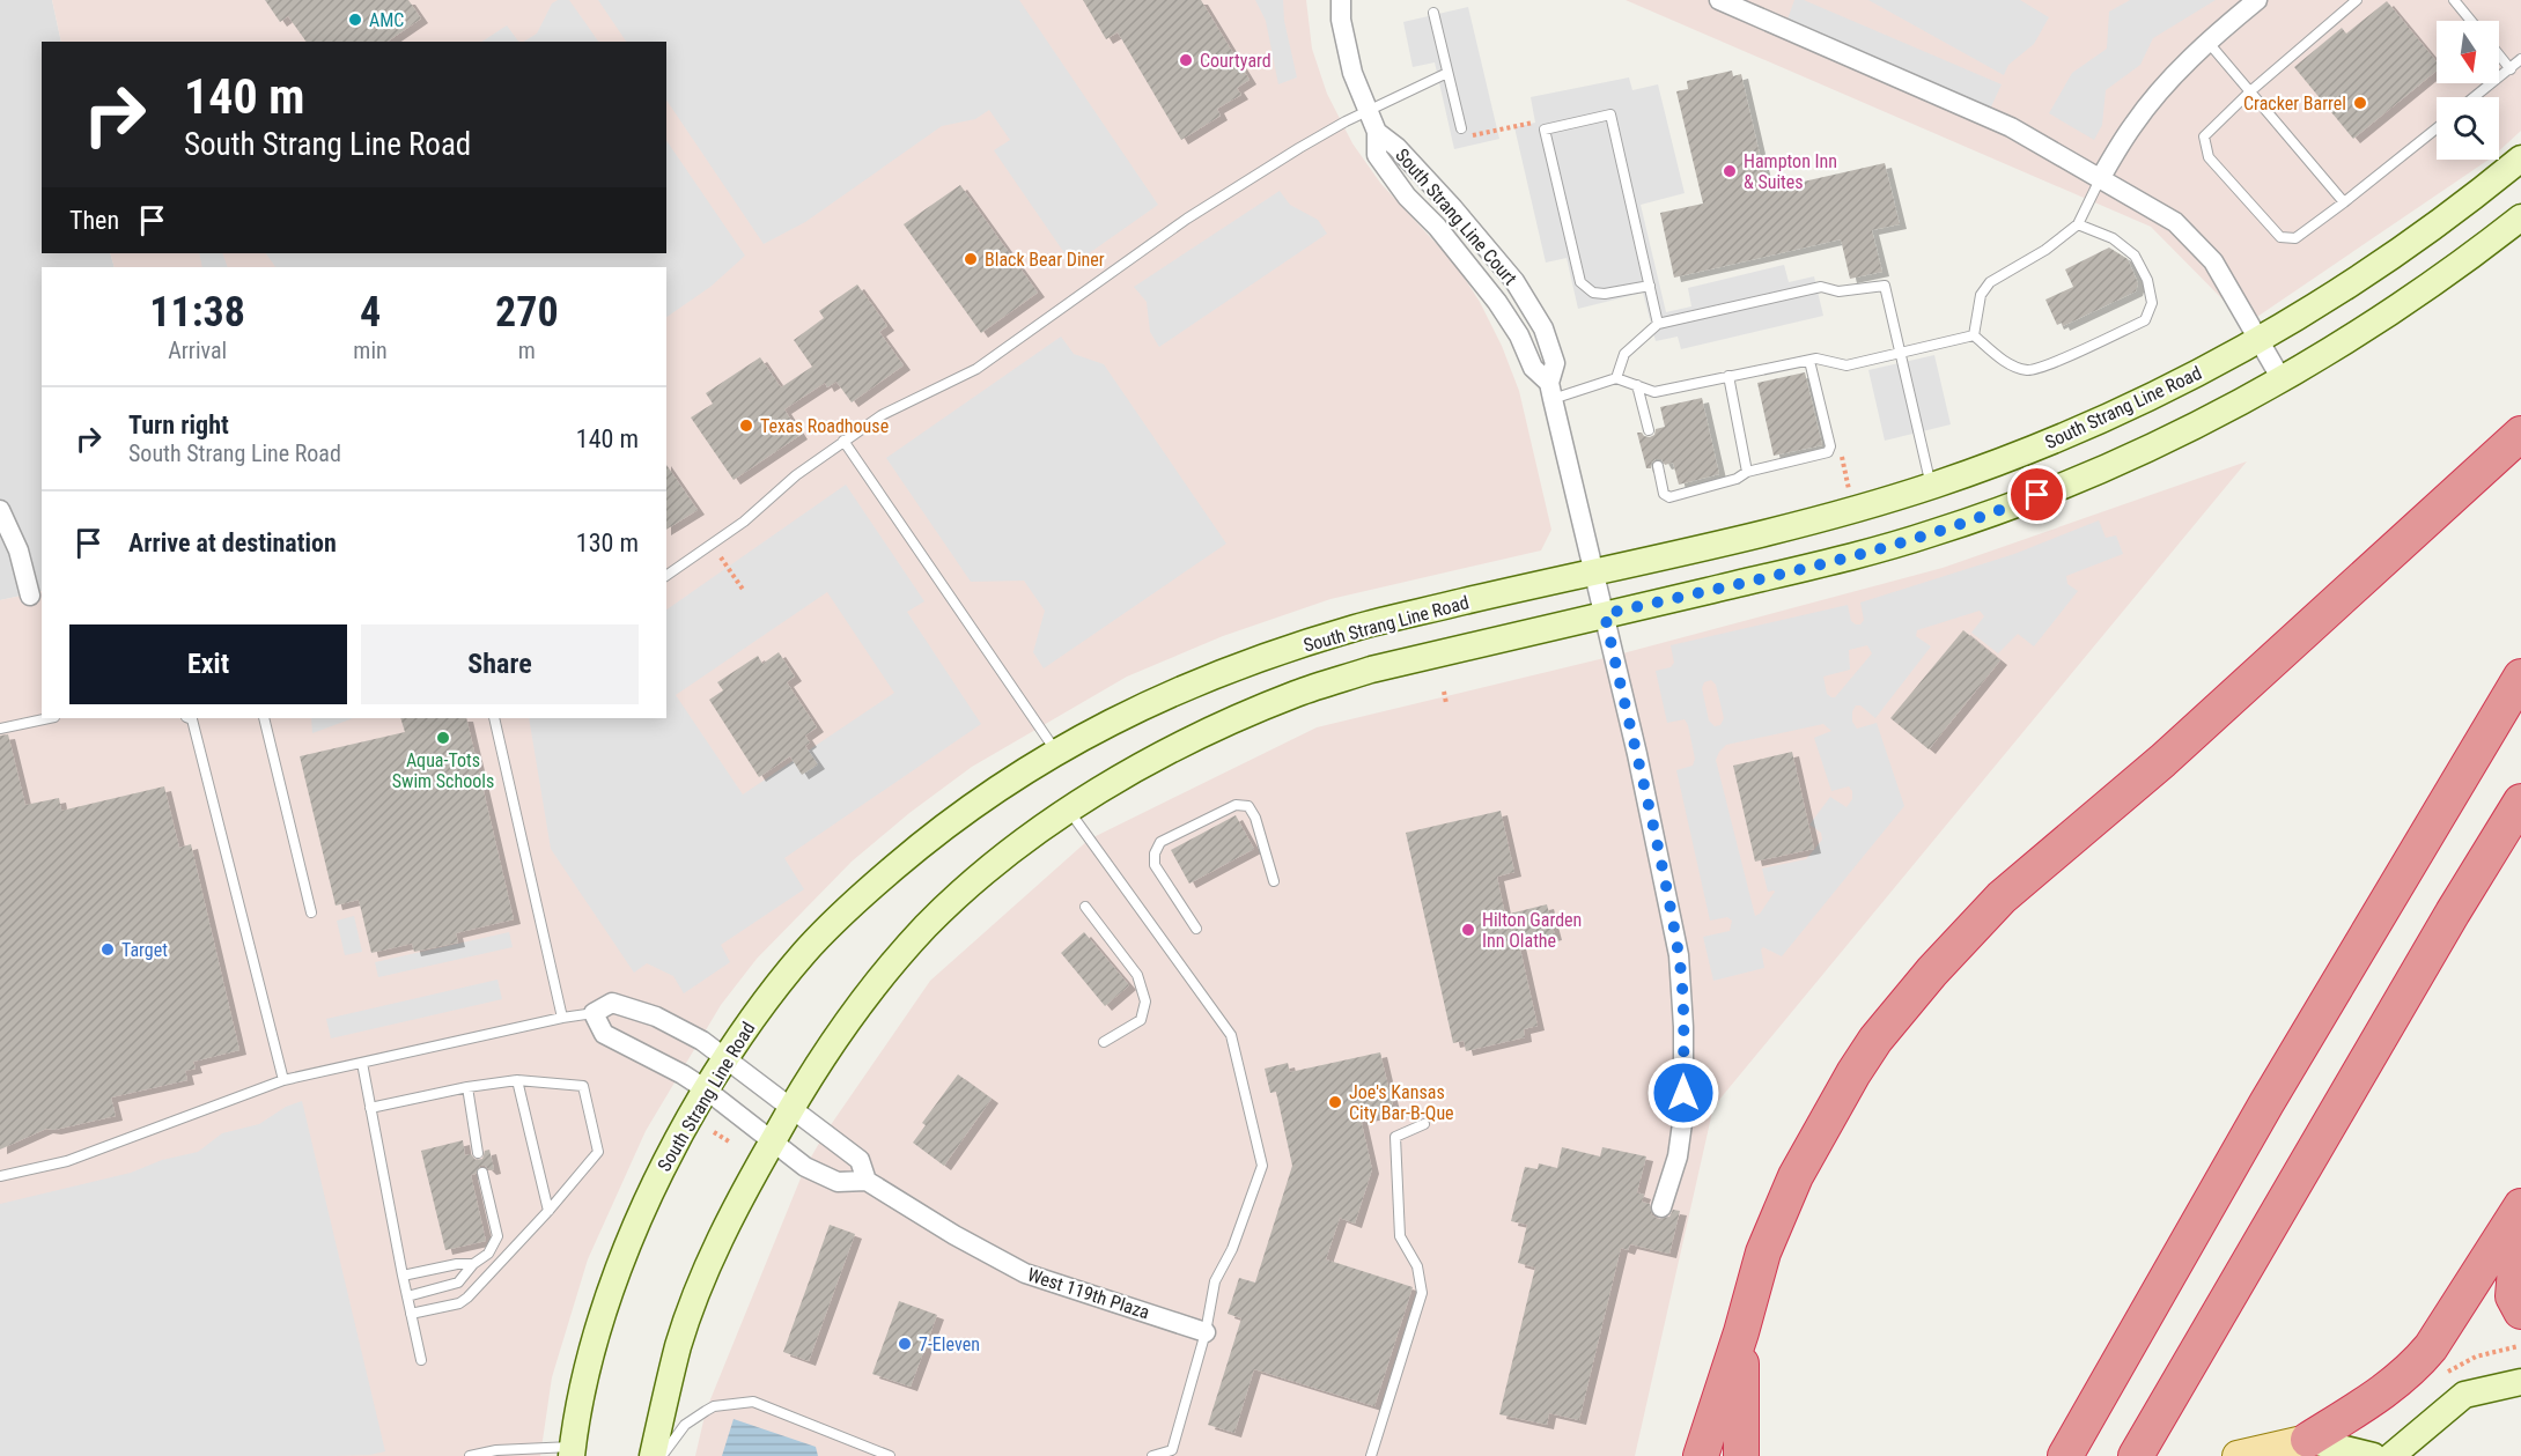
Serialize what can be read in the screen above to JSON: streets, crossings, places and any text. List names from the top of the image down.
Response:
{
  "streets": {
    "main road": ["South Strang Line Road"],
    "street": ["South Strang Line Court", "West 119th Plaza"]
  },
  "crossings": [
    ["South Strang Line Court", "South Strang Line Road"],
    ["South Strang Line Road", "West 119th Plaza"]
  ],
  "places": [
    "AMC",
    "Courtyard",
    "Cracker Barrel",
    "Hampton Inn & Suites",
    "Black Bear Diner",
    "Texas Roadhouse",
    "Aqua-Tots Swim Schools",
    "Hilton Garden Inn Olathe",
    "Target",
    "Joe's Kansas City Bar-B-Que",
    "7-Eleven"
  ],
  "north": "bottom",
  "page": {
    "turn": ["140 m", "South Strang Line Road"],
    "then": "Then",
    "eta": [
      "11:38",
      "Arrival",
      "4",
      "min",
      "270",
      "m"
    ],
    "list": [
      {
        "name": "Turn right",
        "note": "South Strang Line Road",
        "value": "140 m"
      },
      {
        "name": "Arrive at destination",
        "value": "130 m"
      }
    ],
    "buttons": ["Exit", "Share"]
  }
}
